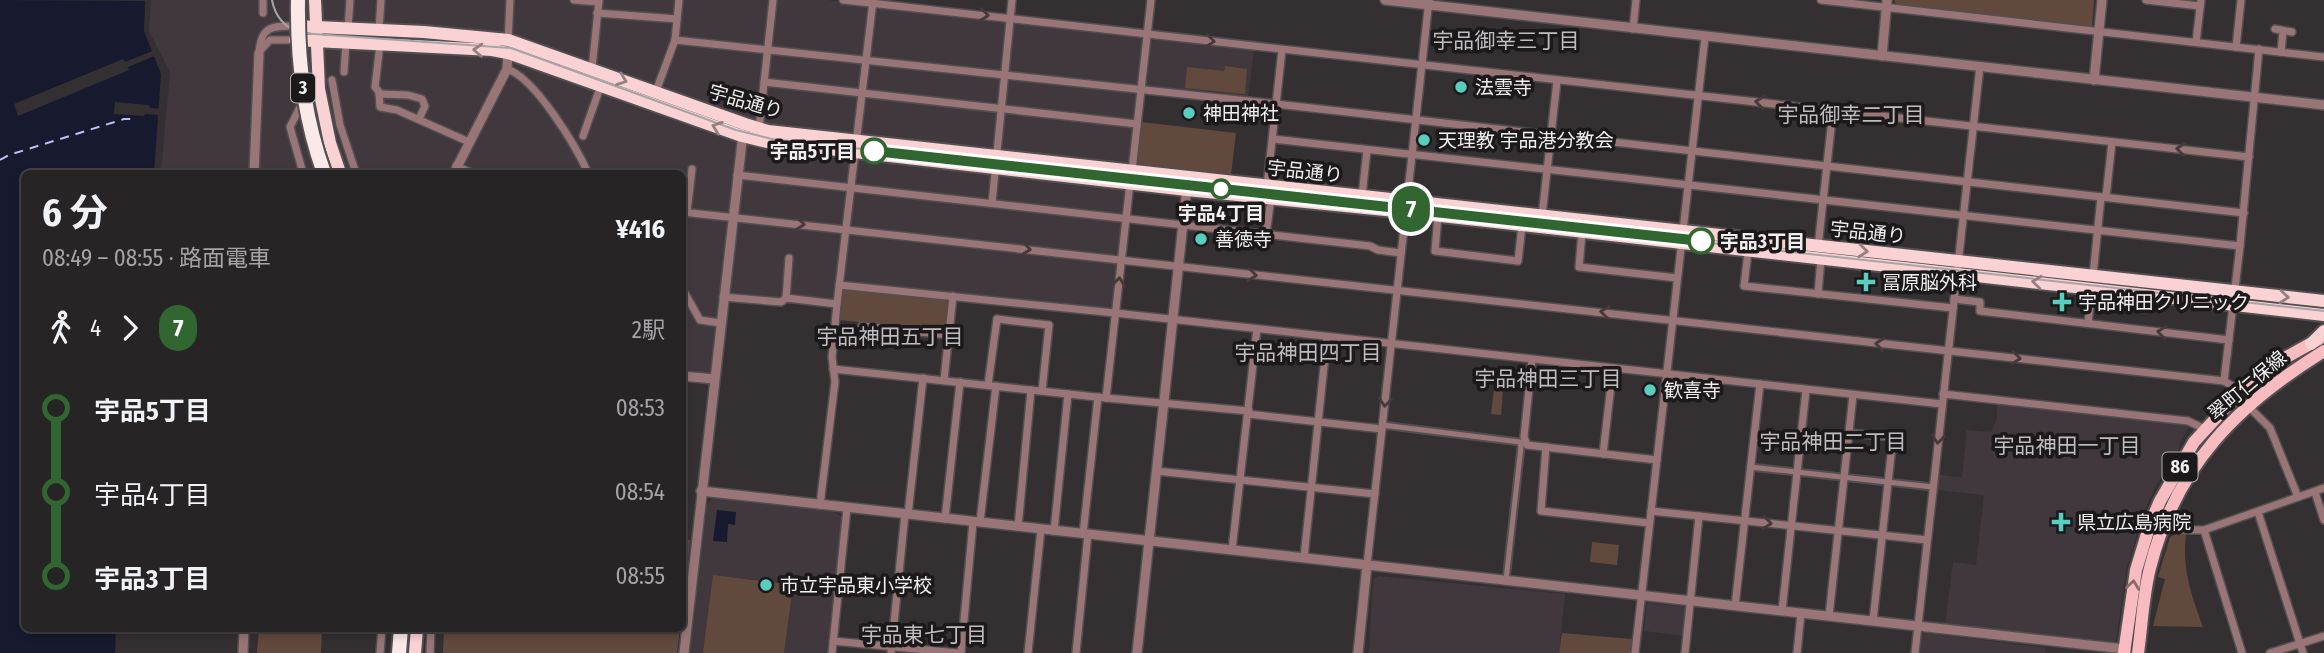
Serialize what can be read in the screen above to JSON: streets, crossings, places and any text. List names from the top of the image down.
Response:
{
  "streets": {
    "highway": ["3", "宇品通り"],
    "main road": ["翠町仁保線", "86"]
  },
  "districts": [
    "宇品御幸三丁目",
    "宇品御幸二丁目",
    "宇品神田五丁目",
    "宇品神田四丁目",
    "宇品神田三丁目",
    "宇品神田二丁目",
    "宇品神田一丁目",
    "宇品東七丁目"
  ],
  "places": {
    "other": [
      "法雲寺",
      "神田神社",
      "天理教 宇品港分教会",
      "宇品5丁目",
      "宇品4丁目",
      "善徳寺",
      "宇品3丁目",
      "歓喜寺",
      "市立宇品東小学校"
    ],
    "health": ["冨原脳外科", "宇品神田クリニック", "県立広島病院"]
  },
  "lines": ["tram line 7"],
  "page": {
    "on_map": "7",
    "heading": ["6 分", "08:49 – 08:55 · 路面電車", "¥416"],
    "legs": ["4", "7", "2駅"],
    "list": [
      {
        "name": "宇品5丁目",
        "value": "08:53"
      },
      {
        "name": "宇品4丁目",
        "value": "08:54"
      },
      {
        "name": "宇品3丁目",
        "value": "08:55"
      }
    ]
  }
}
